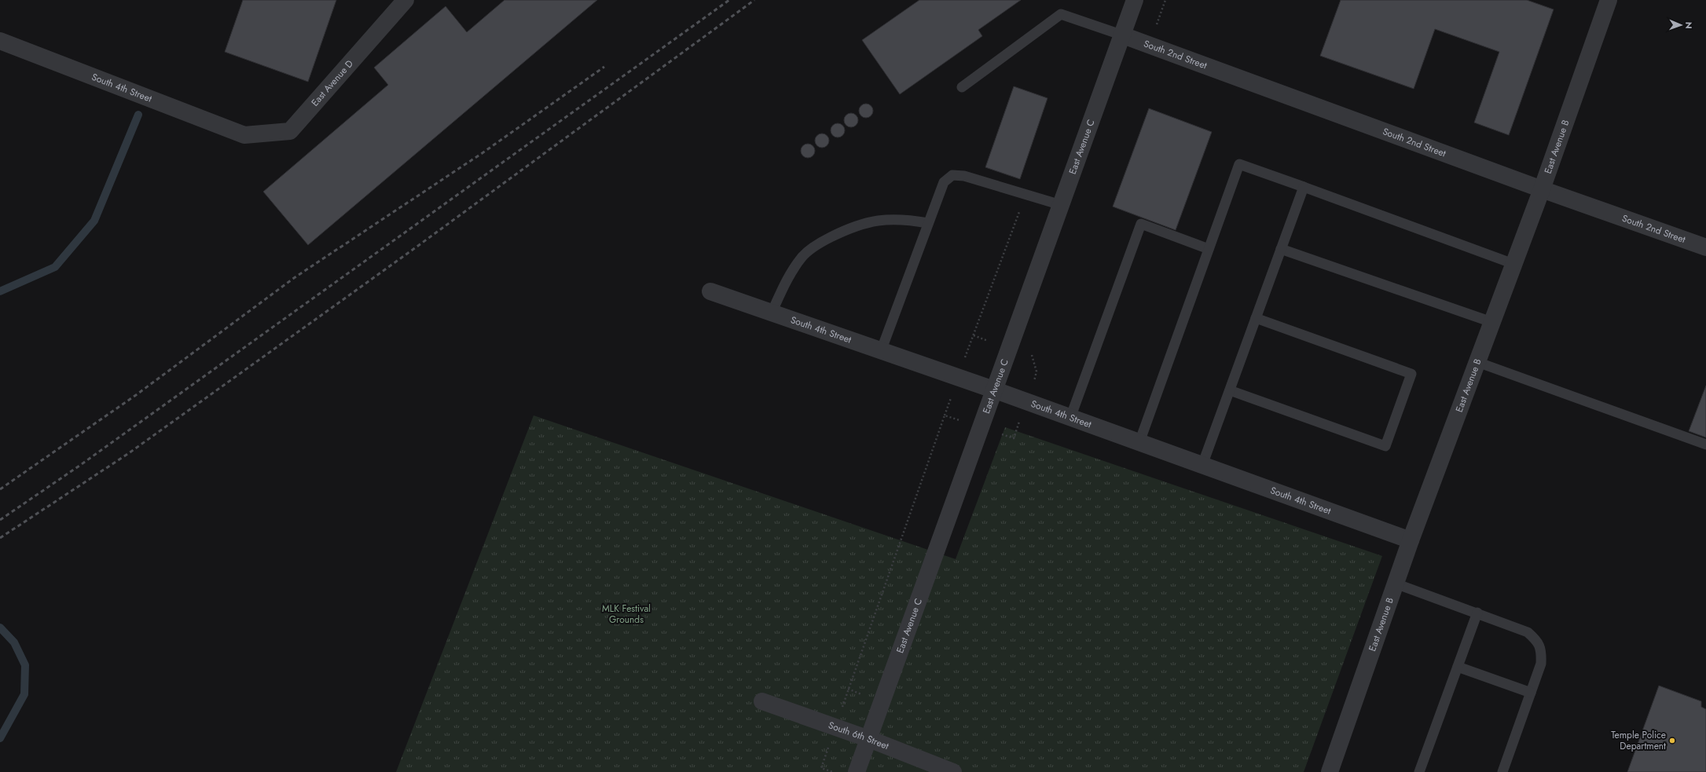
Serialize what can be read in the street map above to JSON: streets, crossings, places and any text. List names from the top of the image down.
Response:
{
  "streets": {
    "street": [
      "South 2nd Street",
      "East Avenue D",
      "South 4th Street",
      "East Avenue C",
      "East Avenue B",
      "South 6th Street"
    ]
  },
  "crossings": [
    ["South 2nd Street", "East Avenue C"],
    ["South 2nd Street", "East Avenue B"],
    ["East Avenue D", "South 4th Street"],
    ["South 4th Street", "East Avenue C"],
    ["South 4th Street", "East Avenue B"],
    ["East Avenue C", "South 6th Street"]
  ],
  "parks": ["MLK Festival Grounds"],
  "places": ["Temple Police Department"],
  "north": "right"
}
